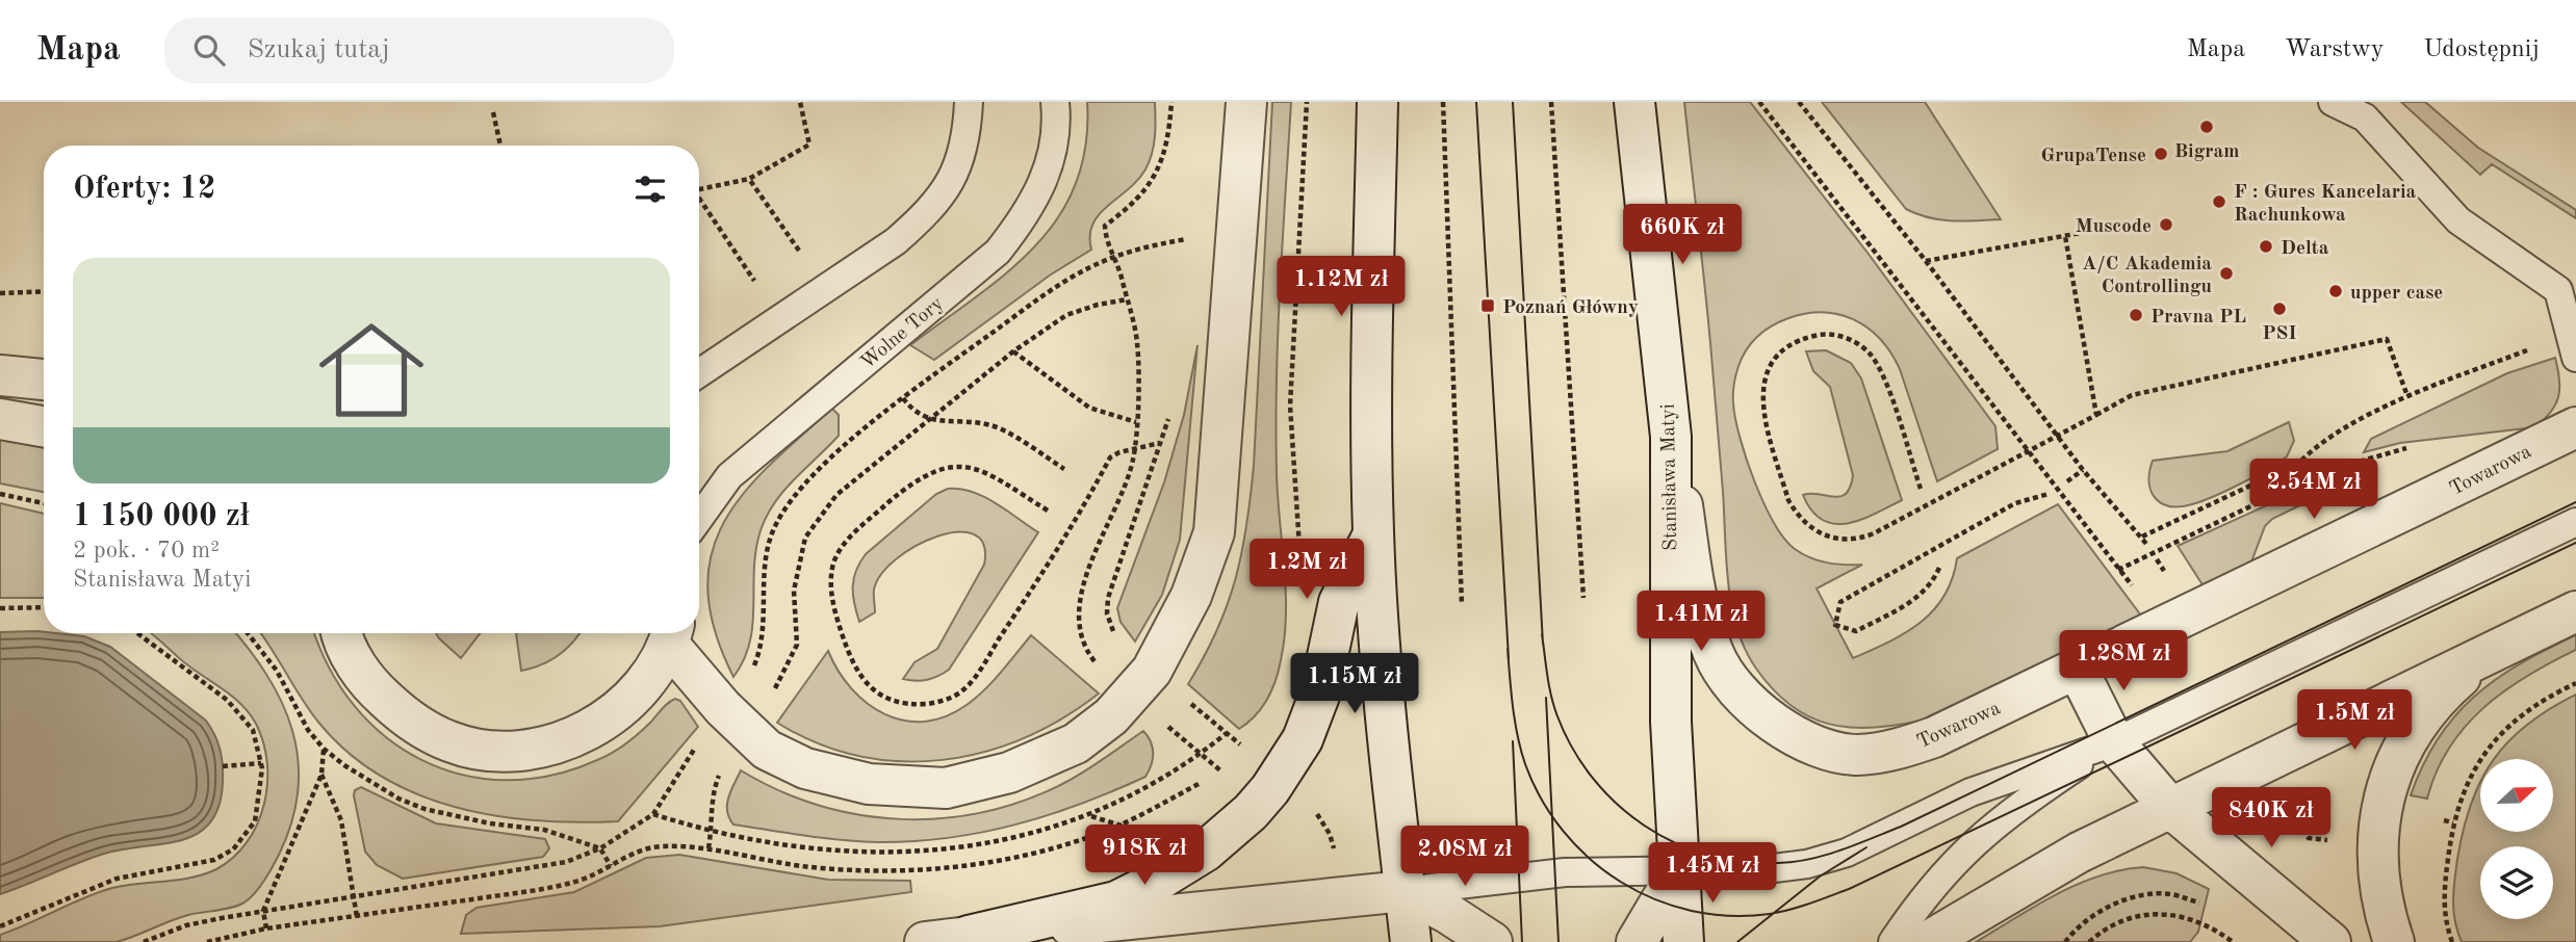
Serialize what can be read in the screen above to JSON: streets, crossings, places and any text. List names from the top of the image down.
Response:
{
  "streets": {
    "street": ["Towarowa", "Stanisława Matyi"],
    "lane": ["Wolne Tory"]
  },
  "crossings": [
    ["Towarowa", "Stanisława Matyi"]
  ],
  "places": {
    "other": [
      "Bigram",
      "GrupaTense",
      "F : Gures Kancelaria Rachunkowa",
      "Muscode",
      "Delta",
      "A/C Akademia Controllingu",
      "upper case",
      "PSI",
      "Pravna PL"
    ],
    "transit": ["Poznań Główny"]
  },
  "north": "right",
  "page": {
    "header": "Mapa",
    "search": "Szukaj tutaj",
    "nav": ["Mapa", "Warstwy", "Udostępnij"],
    "heading": "Oferty: 12",
    "price": [
      "660K zł",
      "1.12M zł",
      "2.54M zł",
      "1.2M zł",
      "1.41M zł",
      "1.28M zł",
      "1.15M zł",
      "1.5M zł",
      "840K zł",
      "918K zł",
      "2.08M zł",
      "1.45M zł"
    ],
    "list": [
      {
        "name": "1 150 000 zł",
        "note": "2 pok. · 70 m² · Stanisława Matyi"
      }
    ]
  }
}
